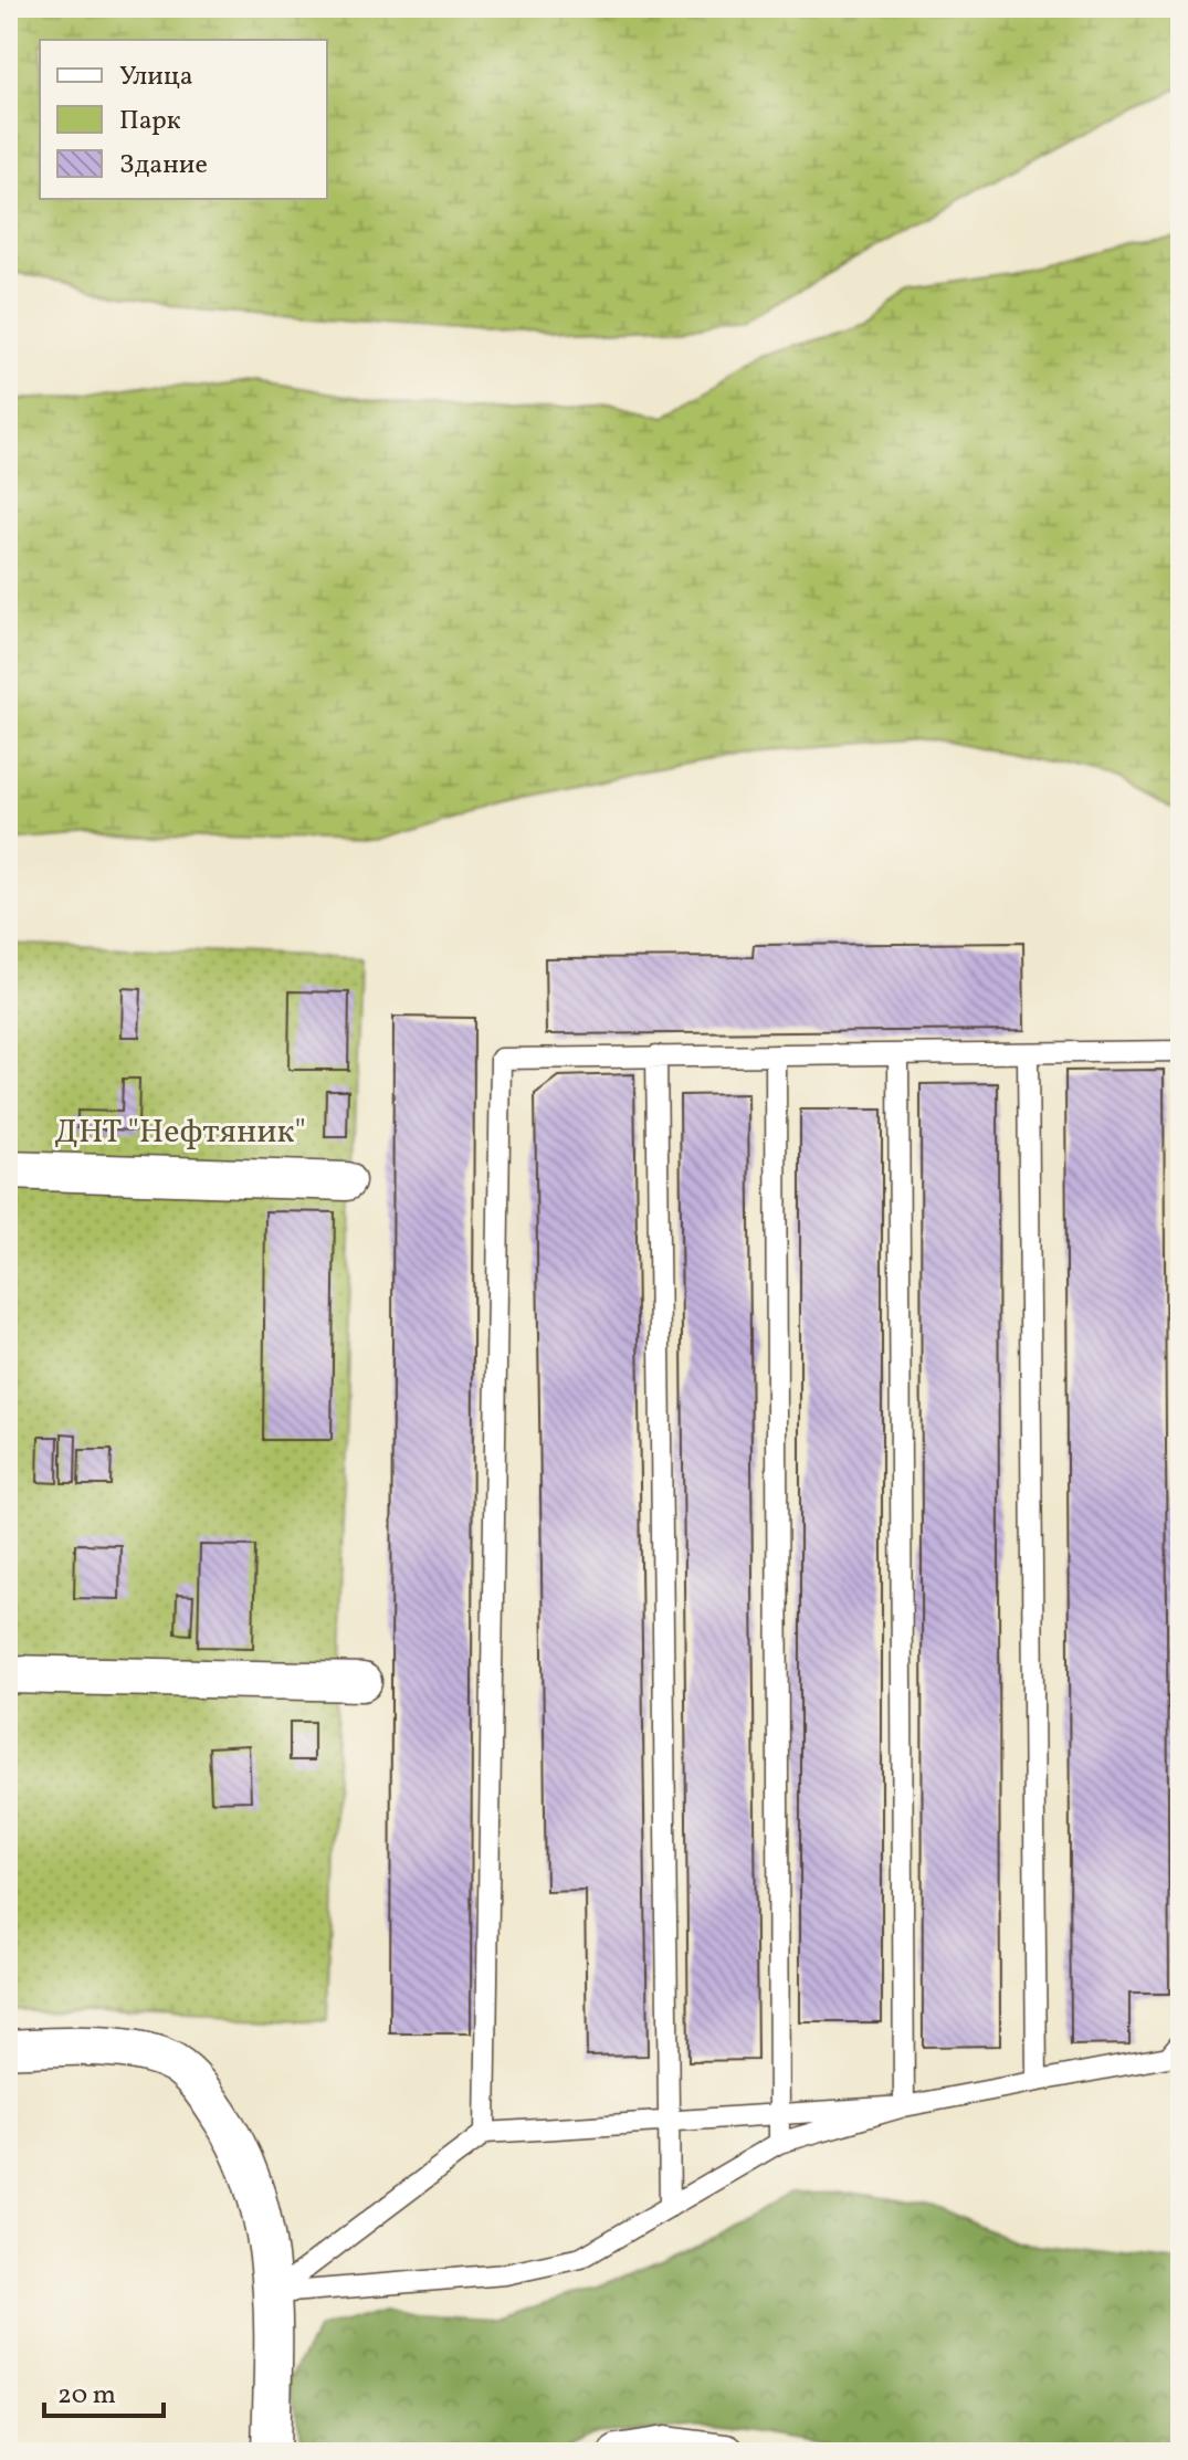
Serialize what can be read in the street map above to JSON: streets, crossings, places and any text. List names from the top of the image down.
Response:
{
  "parks": ["ДНТ \"Нефтяник\""],
  "legend": ["Улица", "Парк", "Здание"],
  "scale_bar": "20 m"
}
